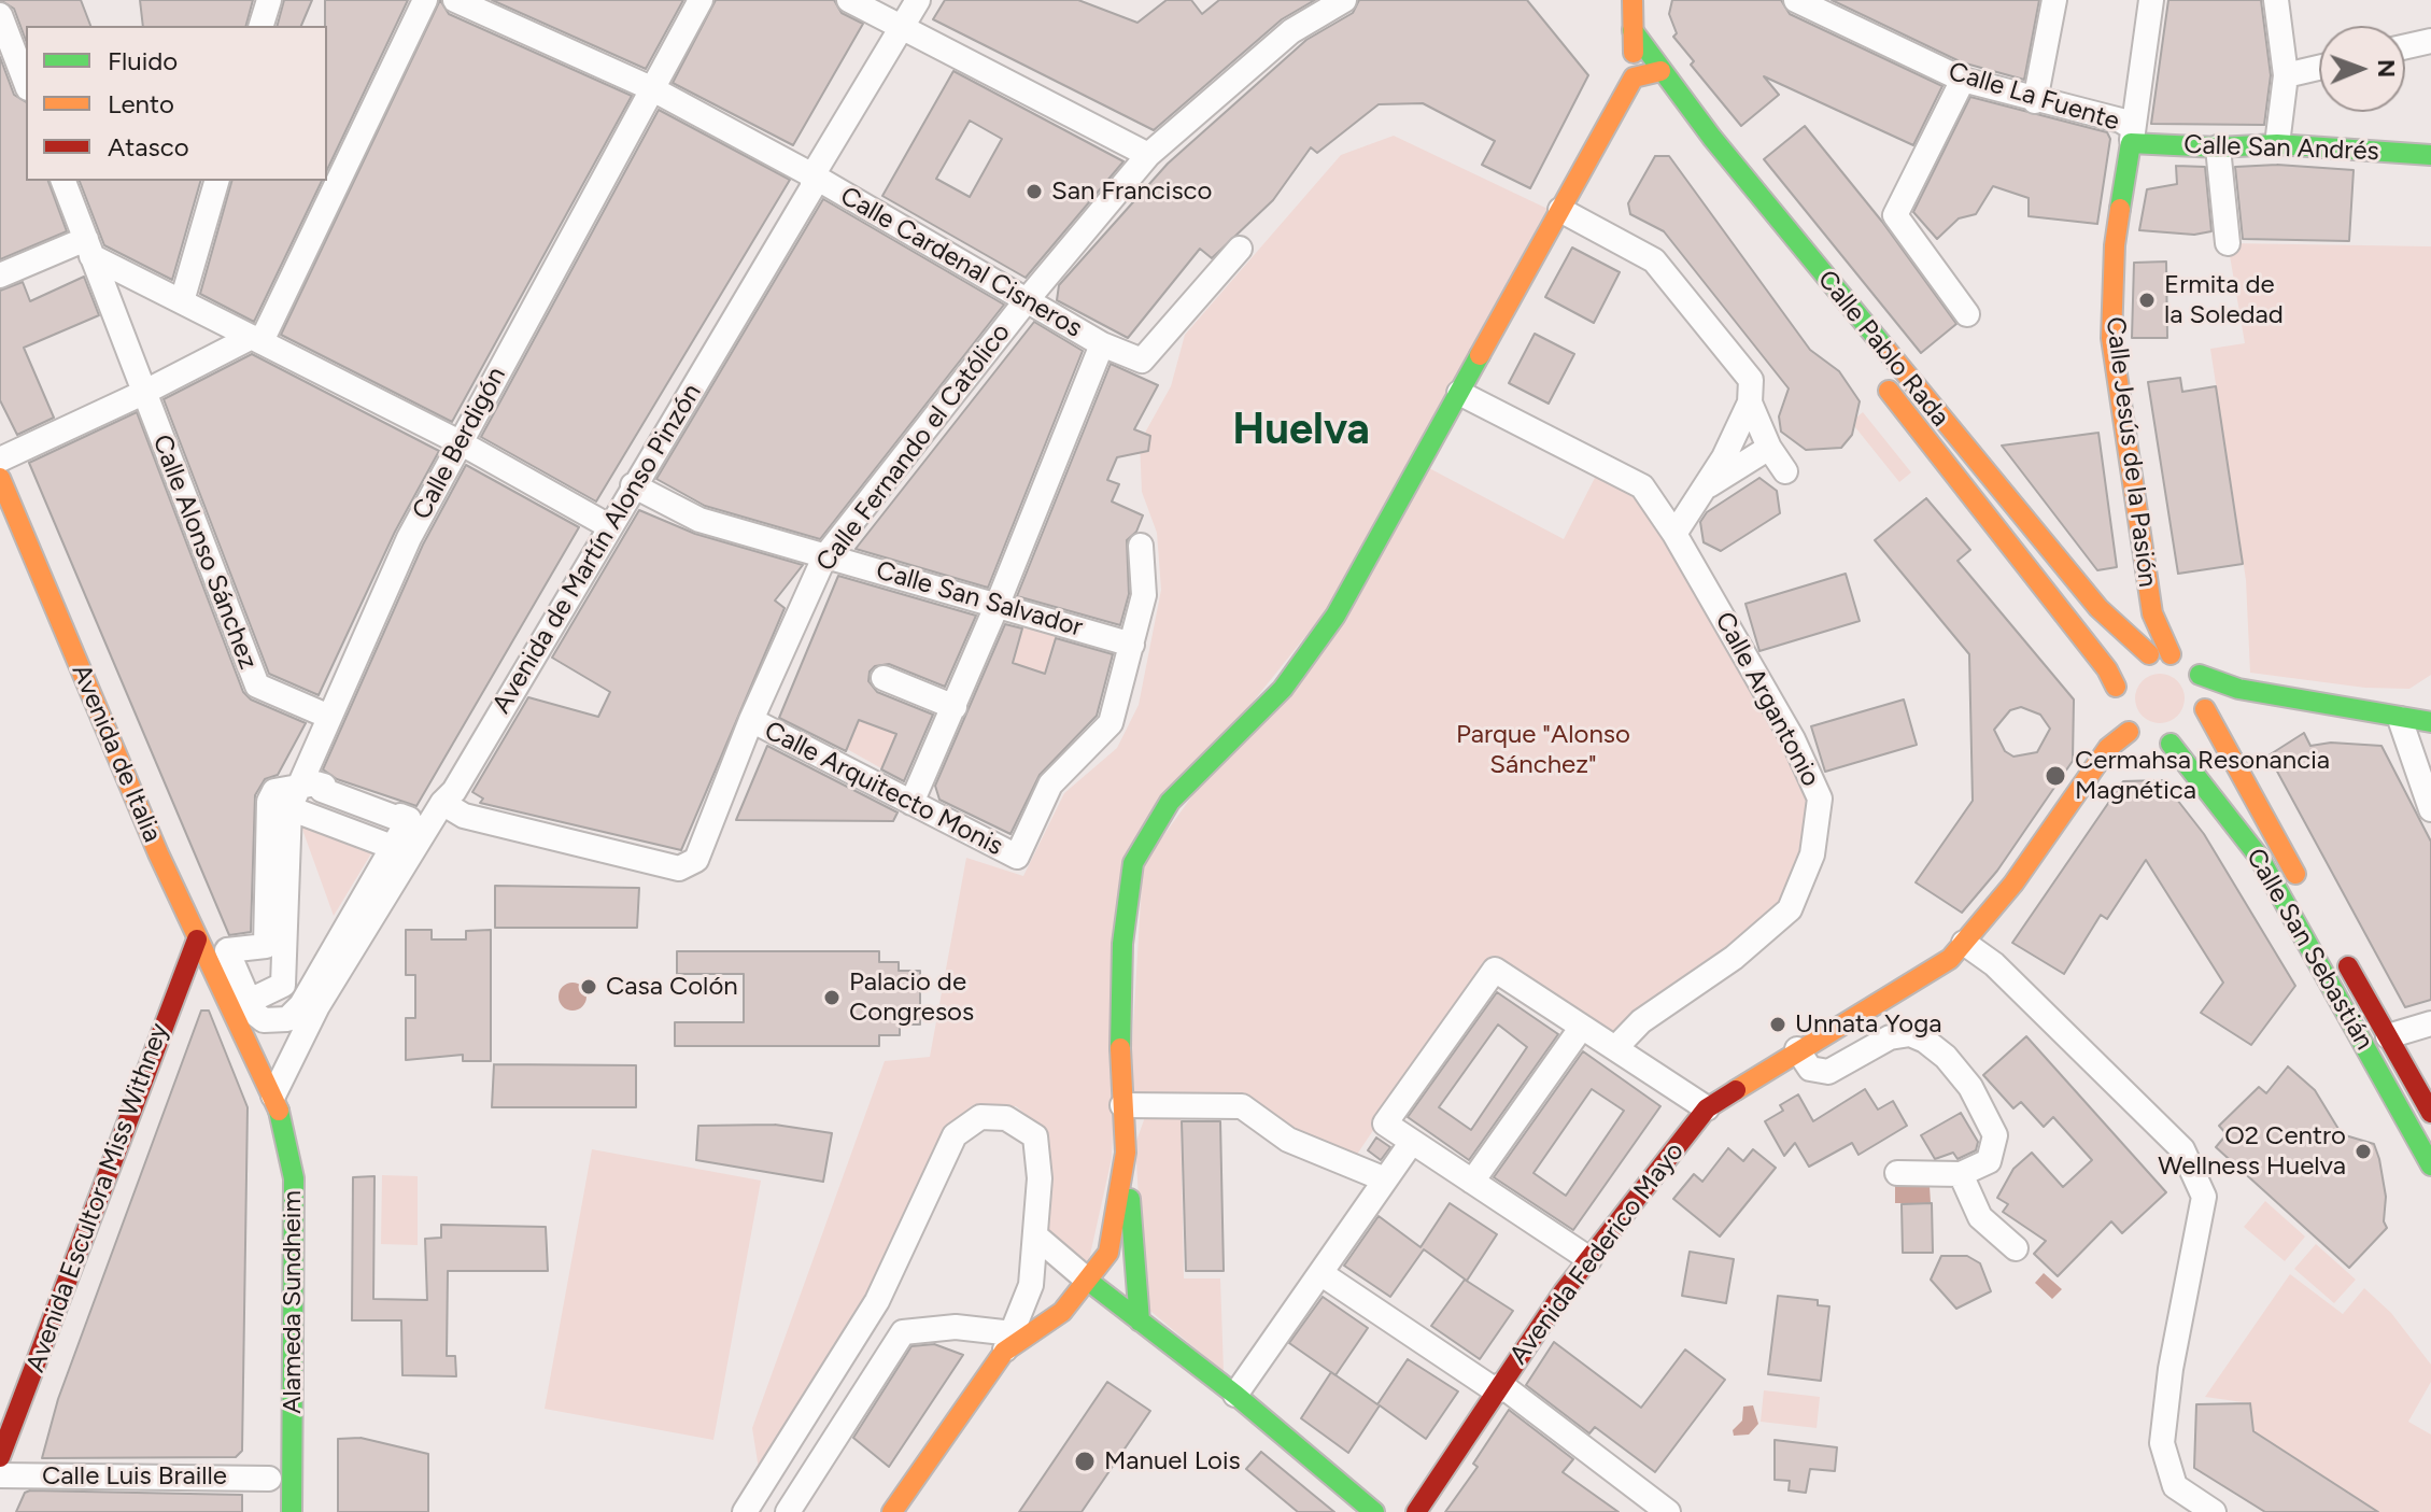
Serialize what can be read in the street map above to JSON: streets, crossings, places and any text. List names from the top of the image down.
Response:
{
  "streets": {
    "street": [
      "Calle La Fuente",
      "Calle San Andrés",
      "Calle Cardenal Cisneros",
      "Calle Pablo Rada",
      "Calle Berdigón",
      "Calle Fernando el Católico",
      "Calle Jesús de la Pasión",
      "Avenida de Martín Alonso Pinzón",
      "Calle Alonso Sánchez",
      "Calle San Salvador",
      "Calle Argantonio",
      "Avenida de Italia",
      "Calle Arquitecto Monis",
      "Calle San Sebastián",
      "Avenida Escultora Miss Withney",
      "Avenida Federico Mayo",
      "Alameda Sundheim",
      "Calle Luis Braille"
    ]
  },
  "crossings": [
    ["Calle La Fuente", "Calle San Andrés"],
    ["Calle La Fuente", "Calle Jesús de la Pasión"],
    ["Calle San Andrés", "Calle Jesús de la Pasión"],
    ["Calle Cardenal Cisneros", "Calle Berdigón"],
    ["Calle Cardenal Cisneros", "Calle Fernando el Católico"],
    ["Calle Cardenal Cisneros", "Avenida de Martín Alonso Pinzón"],
    ["Calle Pablo Rada", "Calle Jesús de la Pasión"],
    ["Calle Pablo Rada", "Calle San Sebastián"],
    ["Calle Pablo Rada", "Avenida Federico Mayo"],
    ["Calle Berdigón", "Calle Alonso Sánchez"],
    ["Calle Fernando el Católico", "Avenida de Martín Alonso Pinzón"],
    ["Calle Fernando el Católico", "Calle San Salvador"],
    ["Calle Fernando el Católico", "Calle Arquitecto Monis"],
    ["Calle Jesús de la Pasión", "Calle San Sebastián"],
    ["Calle Jesús de la Pasión", "Avenida Federico Mayo"],
    ["Avenida de Martín Alonso Pinzón", "Calle San Salvador"],
    ["Avenida de Martín Alonso Pinzón", "Alameda Sundheim"],
    ["Calle San Salvador", "Calle Arquitecto Monis"],
    ["Avenida de Italia", "Avenida Escultora Miss Withney"],
    ["Avenida de Italia", "Alameda Sundheim"],
    ["Calle San Sebastián", "Avenida Federico Mayo"]
  ],
  "districts": ["Huelva"],
  "parks": ["Parque \"Alonso Sánchez\""],
  "places": [
    "San Francisco",
    "Ermita de la Soledad",
    "Cermahsa Resonancia Magnética",
    "Casa Colón",
    "Palacio de Congresos",
    "Unnata Yoga",
    "O2 Centro Wellness Huelva",
    "Manuel Lois"
  ],
  "legend": ["Fluido", "Lento", "Atasco"],
  "north": "right"
}
